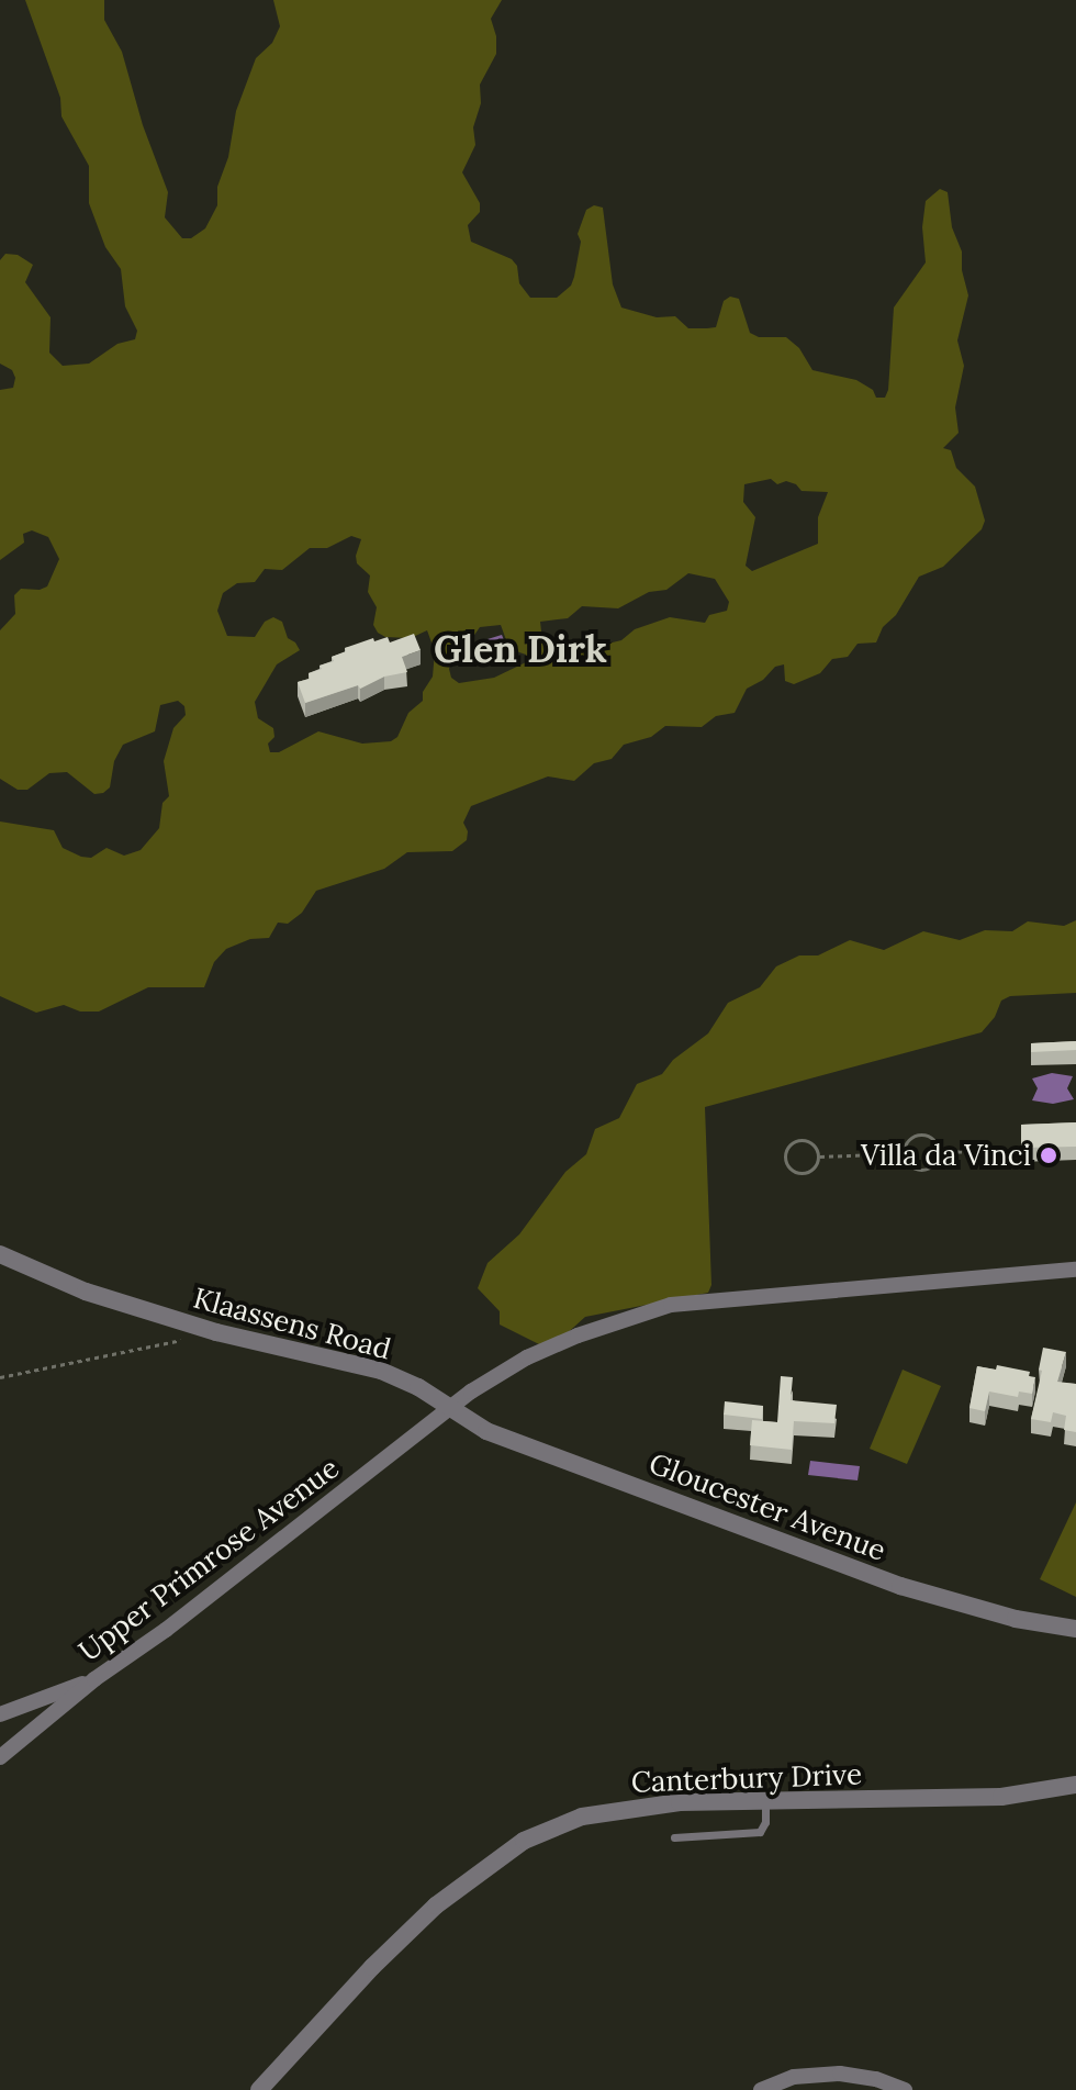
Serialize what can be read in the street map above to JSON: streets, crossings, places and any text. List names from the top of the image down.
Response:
{
  "streets": {
    "street": [
      "Klaassens Road",
      "Gloucester Avenue",
      "Upper Primrose Avenue",
      "Canterbury Drive"
    ]
  },
  "crossings": [
    ["Klaassens Road", "Gloucester Avenue"],
    ["Klaassens Road", "Upper Primrose Avenue"],
    ["Gloucester Avenue", "Upper Primrose Avenue"]
  ],
  "districts": ["Glen Dirk"],
  "places": ["Villa da Vinci"]
}
